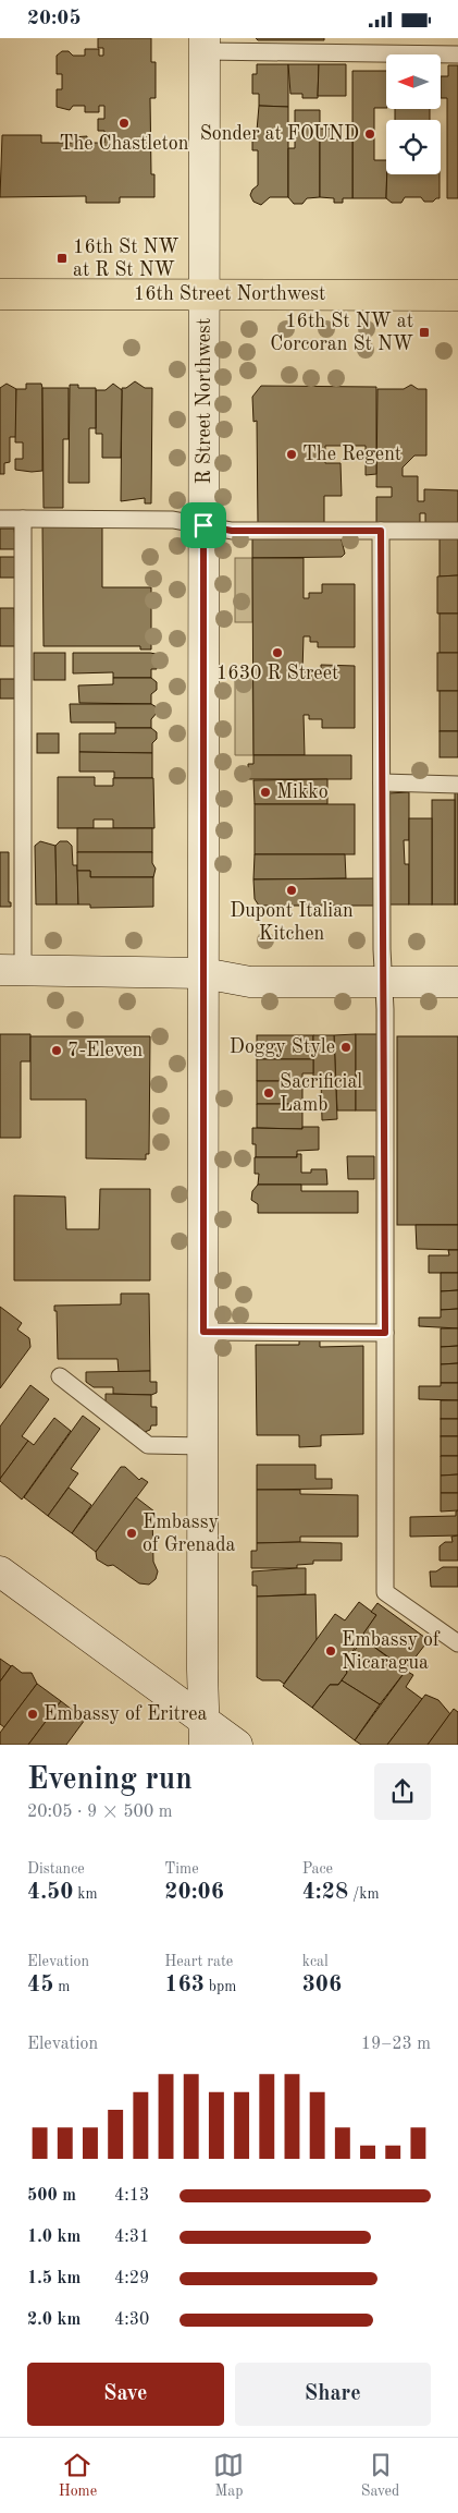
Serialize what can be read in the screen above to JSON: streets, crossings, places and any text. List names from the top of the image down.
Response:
{
  "streets": {
    "main road": ["16th Street Northwest", "R Street Northwest"]
  },
  "crossings": [
    ["16th Street Northwest", "R Street Northwest"]
  ],
  "places": {
    "other": [
      "The Chastleton",
      "Sonder at FOUND",
      "The Regent",
      "1630 R Street",
      "Mikko",
      "Dupont Italian Kitchen",
      "Doggy Style",
      "7-Eleven",
      "Sacrificial Lamb",
      "Embassy of Grenada",
      "Embassy of Nicaragua",
      "Embassy of Eritrea"
    ],
    "transit": ["16th St NW at R St NW", "16th St NW at Corcoran St NW"]
  },
  "north": "left",
  "page": {
    "status": "20:05",
    "heading": ["Evening run", "20:05 · 9 × 500 m"],
    "stats": [
      ["Distance", "4.50 km"],
      ["Time", "20:06"],
      ["Pace", "4:28 /km"],
      ["Elevation", "45 m"],
      ["Heart rate", "163 bpm"],
      ["kcal", "306"]
    ],
    "chart": ["Elevation", "19–23 m"],
    "list": [
      {
        "name": "500 m",
        "note": "4:13"
      },
      {
        "name": "1.0 km",
        "note": "4:31"
      },
      {
        "name": "1.5 km",
        "note": "4:29"
      },
      {
        "name": "2.0 km",
        "note": "4:30"
      }
    ],
    "buttons": ["Save", "Share"],
    "tabs": ["Home", "Map", "Saved"]
  }
}
